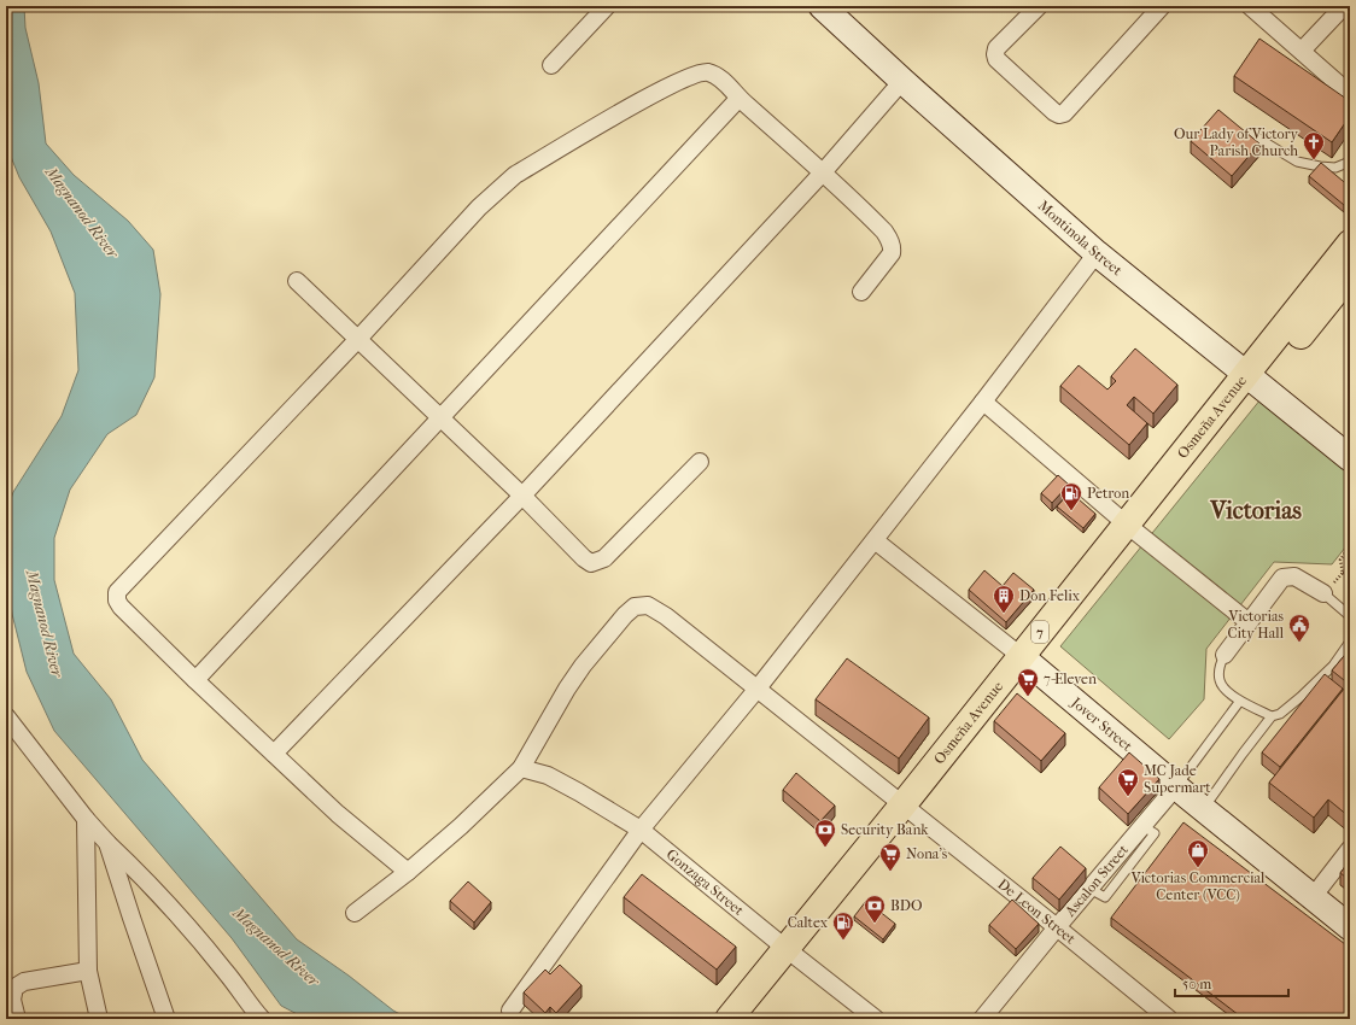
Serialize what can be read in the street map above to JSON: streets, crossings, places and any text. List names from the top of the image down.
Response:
{
  "streets": {
    "main road": ["Osmeña Avenue", "7"],
    "street": [
      "Montinola Street",
      "Jover Street",
      "Ascalon Street",
      "Gonzaga Street",
      "De Leon Street"
    ]
  },
  "crossings": [
    ["Montinola Street", "Osmeña Avenue"],
    ["Osmeña Avenue", "Jover Street"],
    ["Osmeña Avenue", "Gonzaga Street"],
    ["Osmeña Avenue", "De Leon Street"],
    ["Jover Street", "Ascalon Street"],
    ["Ascalon Street", "De Leon Street"],
    ["Gonzaga Street", "De Leon Street"]
  ],
  "districts": ["Victorias"],
  "water": ["Magnanod River"],
  "places": {
    "church": ["Our Lady of Victory Parish Church"],
    "fuel station": ["Petron", "Caltex"],
    "building": ["Don Felix"],
    "public building": ["Victorias City Hall"],
    "supermarket": ["7-Eleven", "MC Jade Supermart", "Nona's"],
    "bank": ["Security Bank", "BDO"],
    "shop": ["Victorias Commercial Center (VCC)"]
  },
  "scale_bar": "50 m"
}
